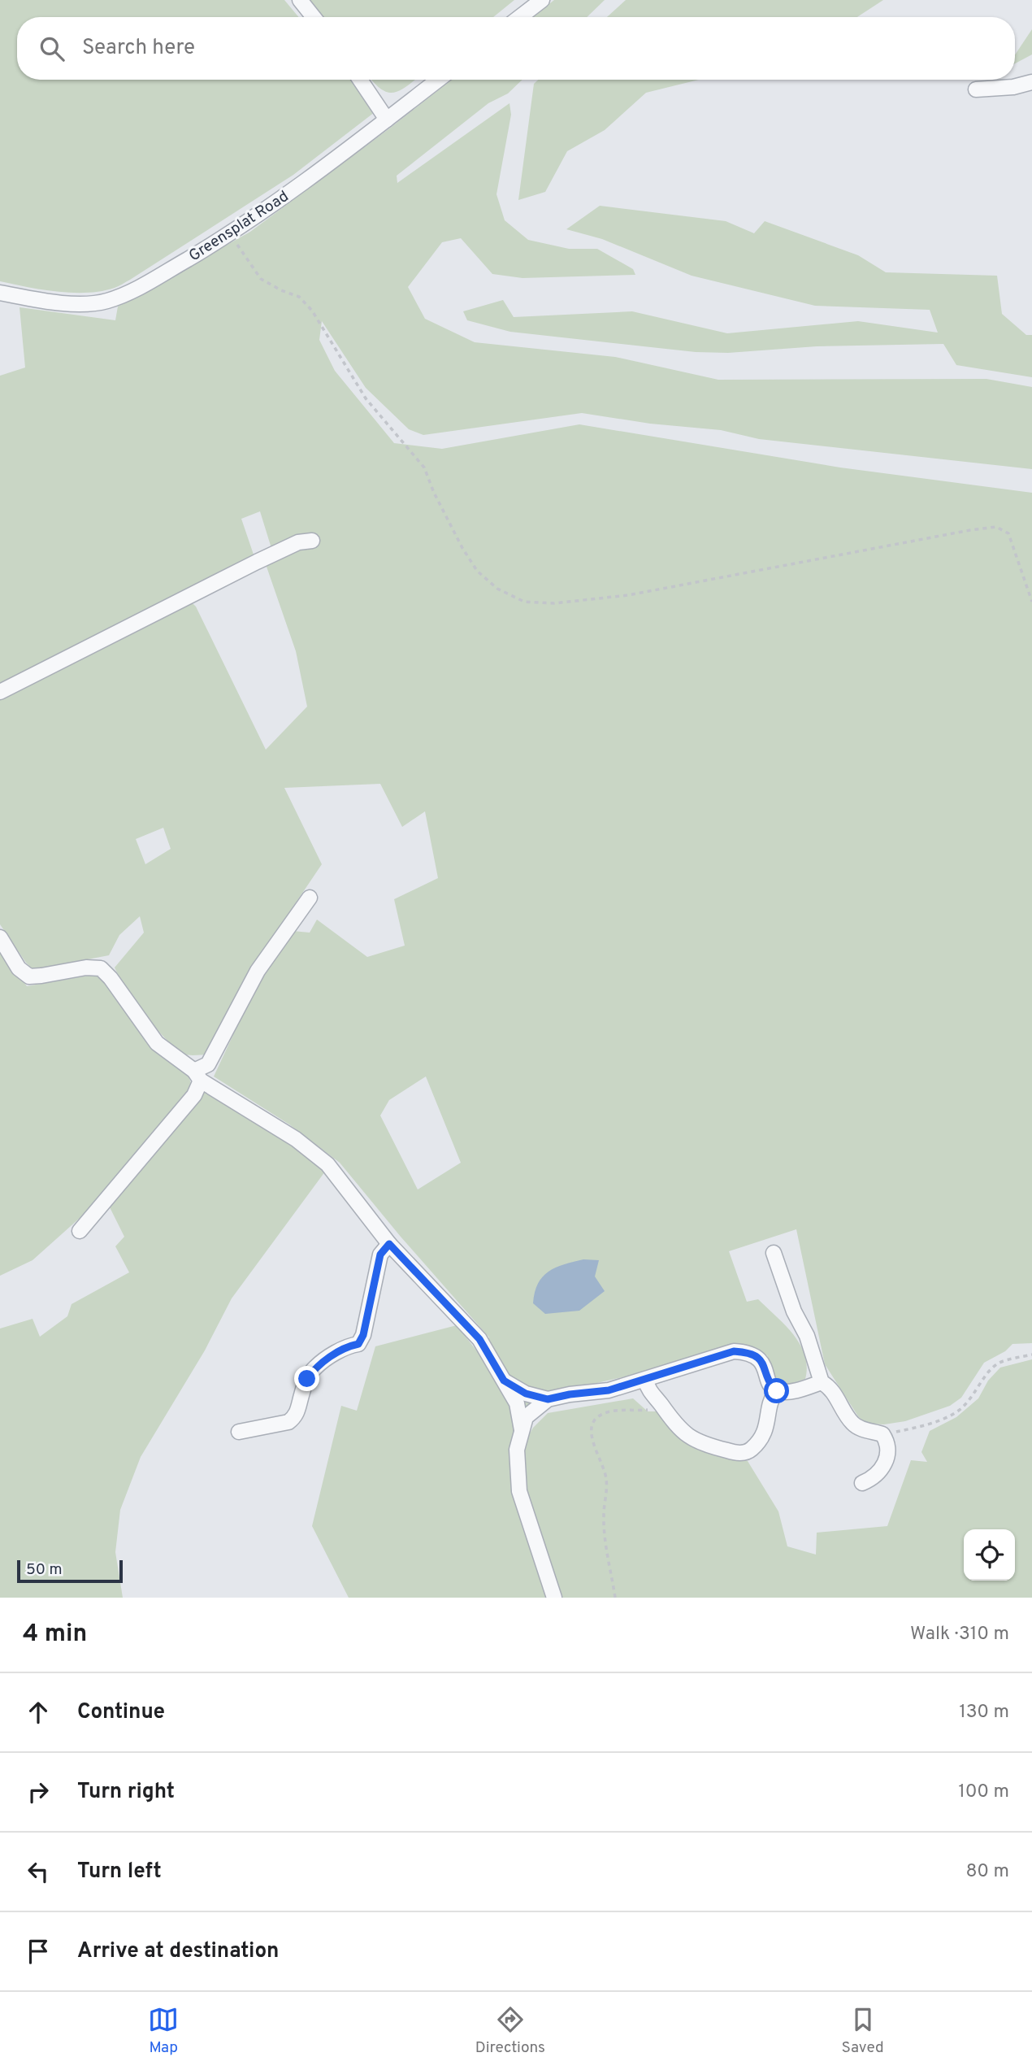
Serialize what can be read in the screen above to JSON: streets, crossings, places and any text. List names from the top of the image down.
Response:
{
  "streets": {
    "street": ["Greensplat Road"]
  },
  "scale_bar": "50 m",
  "page": {
    "search": "Search here",
    "scale": "50 m",
    "heading": ["4 min", "Walk · 310 m"],
    "list": [
      ["Continue", "130 m"],
      ["Turn right", "100 m"],
      ["Turn left", "80 m"],
      "Arrive at destination"
    ],
    "nav": ["Map", "Directions", "Saved"]
  }
}
